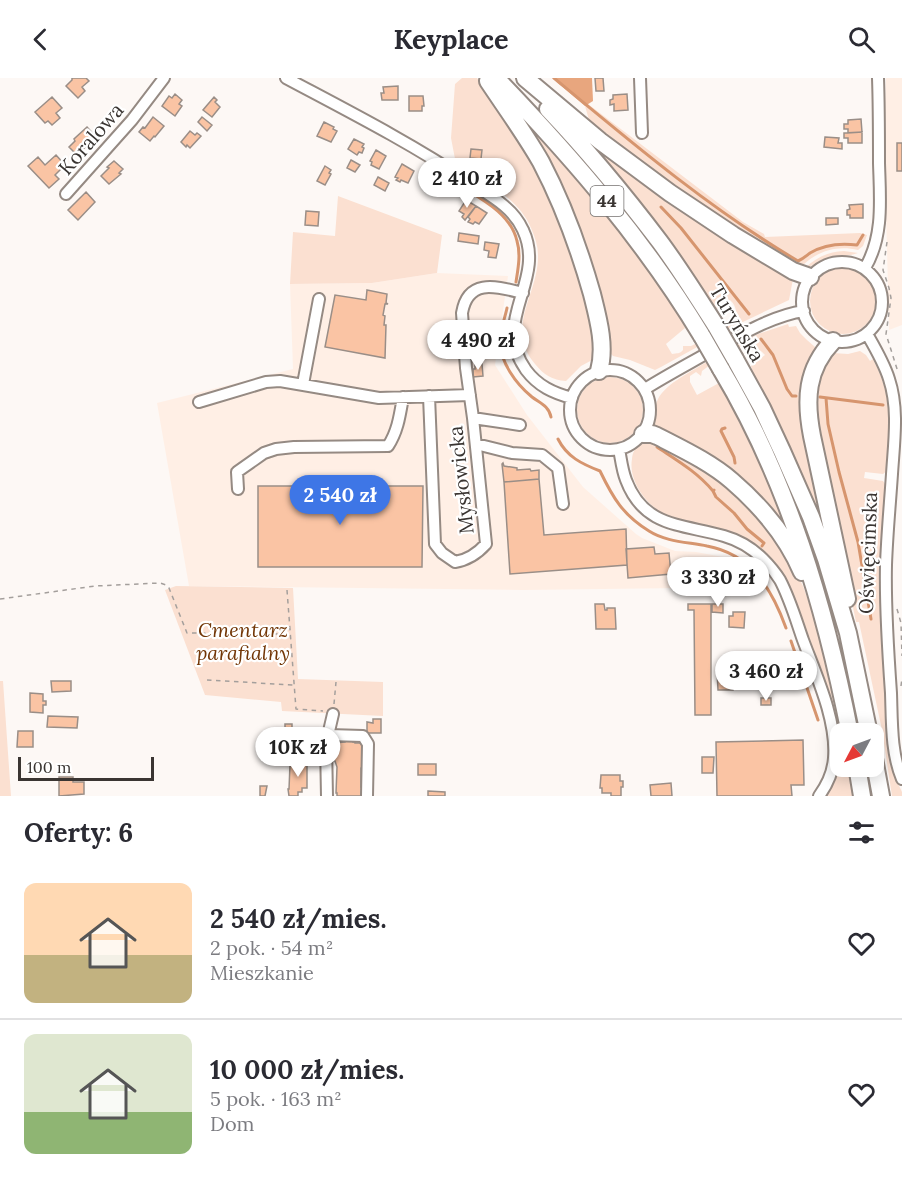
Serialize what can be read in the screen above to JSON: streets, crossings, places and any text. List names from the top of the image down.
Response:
{
  "streets": {
    "highway": ["44", "Turyńska", "Oświęcimska"],
    "street": ["Koralowa", "Mysłowicka"]
  },
  "crossings": [
    ["44", "Turyńska"],
    ["Turyńska", "Oświęcimska"]
  ],
  "parks": ["Cmentarz parafialny"],
  "scale_bar": "100 m",
  "north": "bottom left",
  "page": {
    "header": "Keyplace",
    "price": [
      "2 410 zł",
      "4 490 zł",
      "2 540 zł",
      "3 330 zł",
      "3 460 zł",
      "10K zł"
    ],
    "scale": "100 m",
    "heading": "Oferty: 6",
    "list": [
      {
        "name": "2 540 zł/mies.",
        "note": "2 pok. · 54 m² · Mieszkanie"
      },
      {
        "name": "10 000 zł/mies.",
        "note": "5 pok. · 163 m² · Dom"
      }
    ]
  }
}
